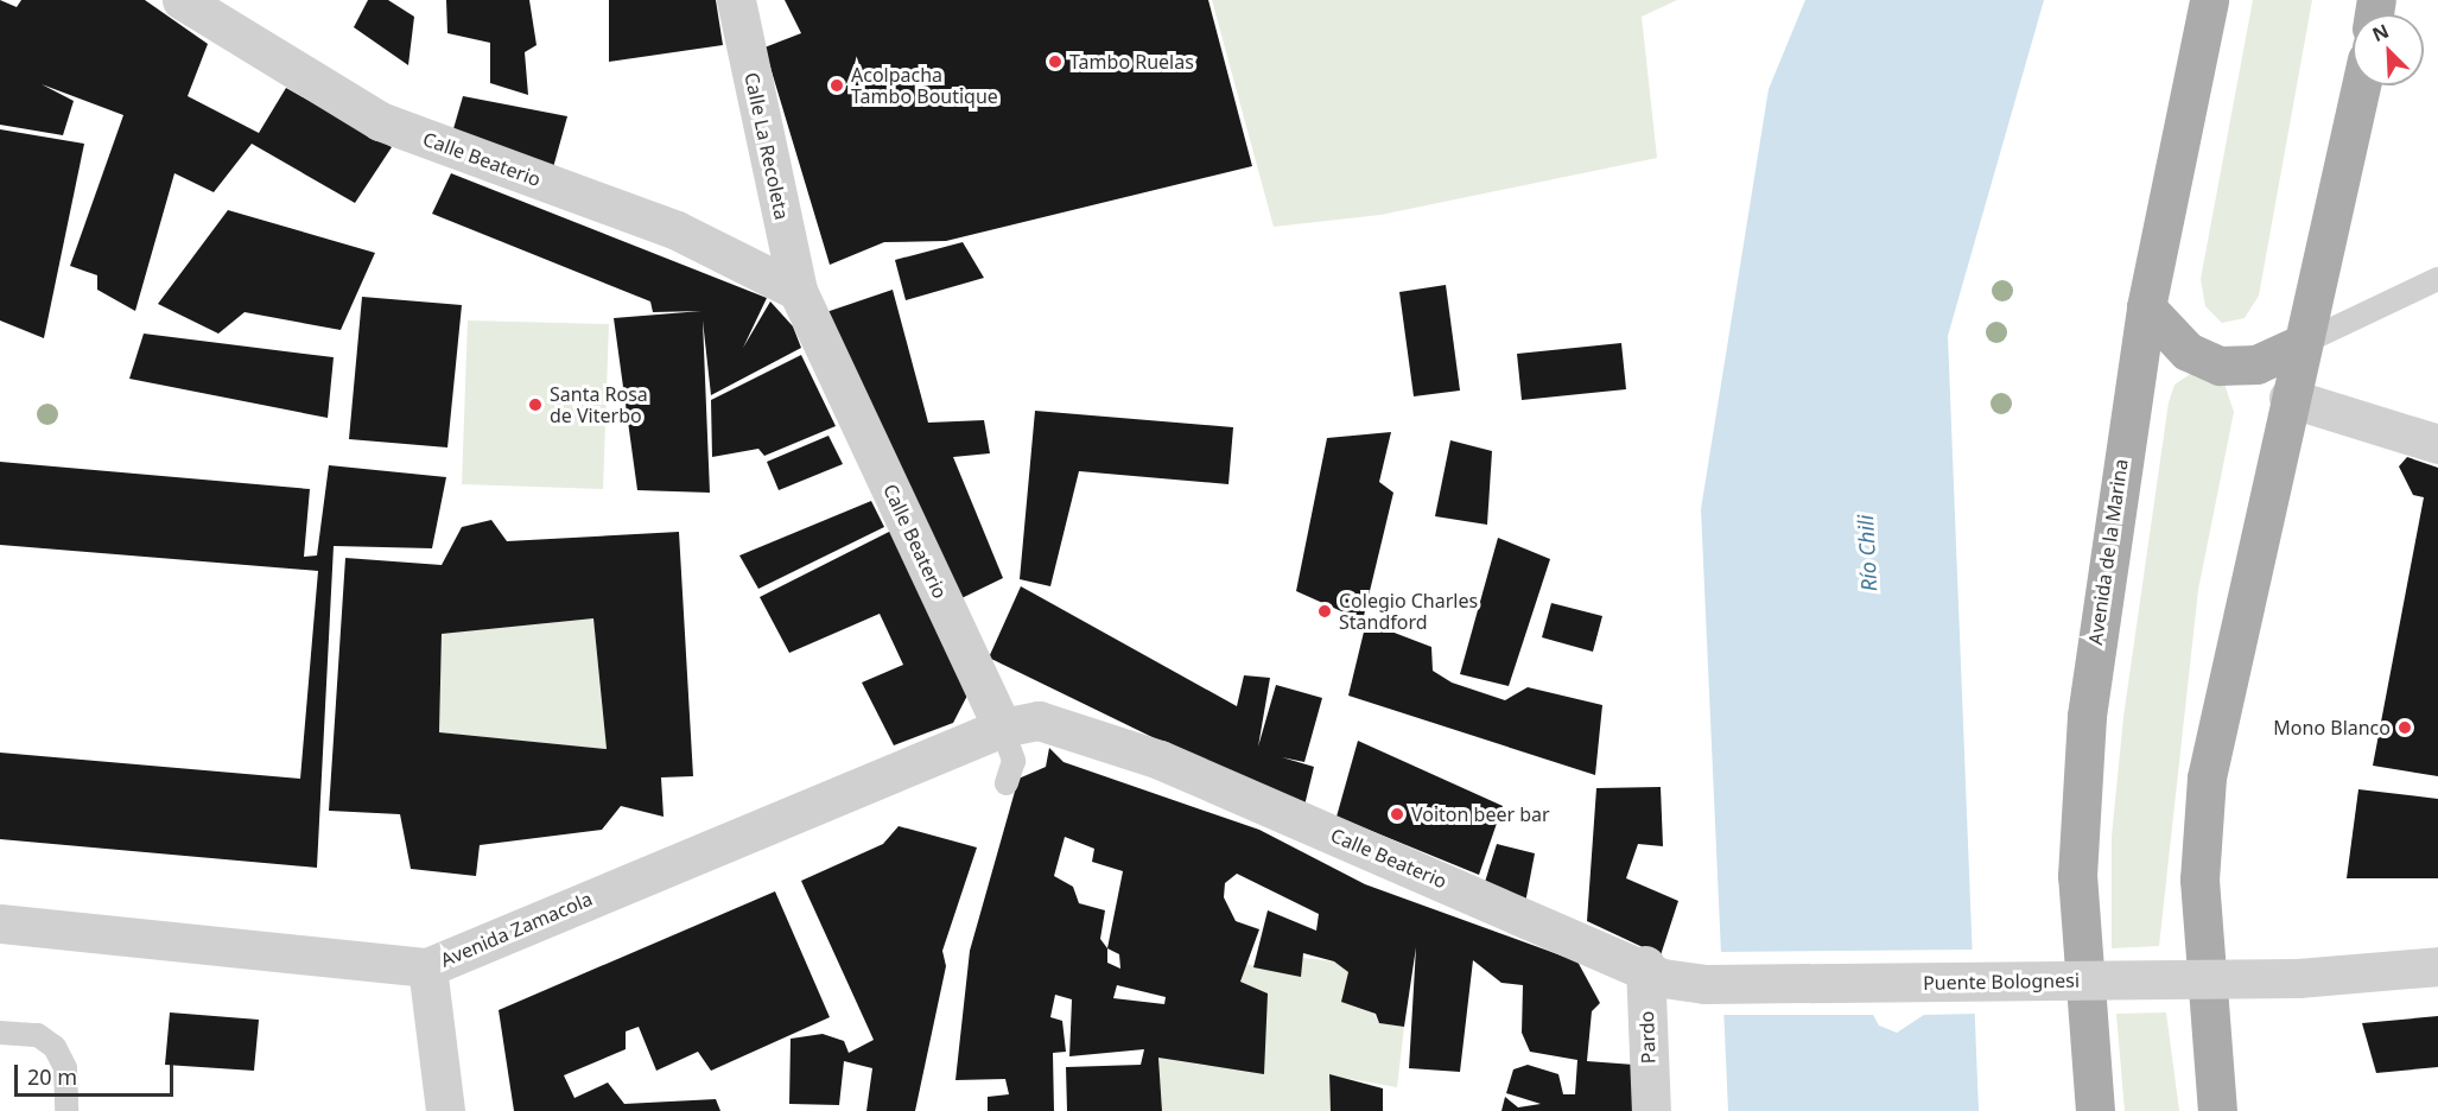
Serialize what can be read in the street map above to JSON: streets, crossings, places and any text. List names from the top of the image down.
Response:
{
  "streets": {
    "main road": ["Avenida de la Marina"],
    "street": [
      "Calle La Recoleta",
      "Calle Beaterio",
      "Avenida Zamacola",
      "Puente Bolognesi",
      "Pardo"
    ]
  },
  "crossings": [
    ["Calle La Recoleta", "Calle Beaterio"],
    ["Calle Beaterio", "Avenida Zamacola"],
    ["Calle Beaterio", "Puente Bolognesi"],
    ["Calle Beaterio", "Pardo"]
  ],
  "water": ["Río Chili"],
  "places": [
    "Tambo Ruelas",
    "Acolpacha Tambo Boutique",
    "Santa Rosa de Viterbo",
    "Colegio Charles Standford",
    "Mono Blanco",
    "Voiton beer bar"
  ],
  "scale_bar": "20 m",
  "north": "top left"
}
